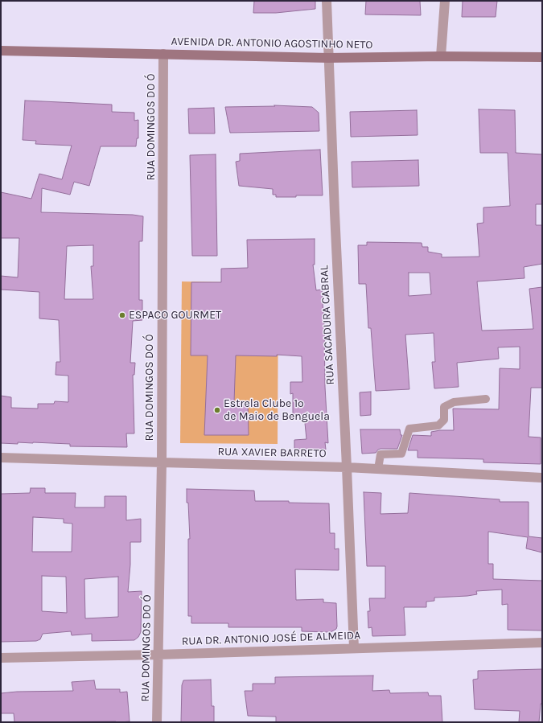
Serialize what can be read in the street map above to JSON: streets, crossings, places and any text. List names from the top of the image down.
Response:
{
  "streets": {
    "street": [
      "AVENIDA DR. ANTONIO AGOSTINHO NETO",
      "RUA DOMINGOS DO Ó",
      "RUA SACADURA CABRAL",
      "RUA XAVIER BARRETO",
      "RUA DR. ANTONIO JOSÉ DE ALMEIDA"
    ]
  },
  "crossings": [
    ["AVENIDA DR. ANTONIO AGOSTINHO NETO", "RUA DOMINGOS DO Ó"],
    ["AVENIDA DR. ANTONIO AGOSTINHO NETO", "RUA SACADURA CABRAL"],
    ["RUA DOMINGOS DO Ó", "RUA XAVIER BARRETO"],
    ["RUA DOMINGOS DO Ó", "RUA DR. ANTONIO JOSÉ DE ALMEIDA"],
    ["RUA SACADURA CABRAL", "RUA XAVIER BARRETO"],
    ["RUA SACADURA CABRAL", "RUA DR. ANTONIO JOSÉ DE ALMEIDA"]
  ],
  "places": ["ESPACO GOURMET", "Estrela Clube 1º de Maio de Benguela"]
}
